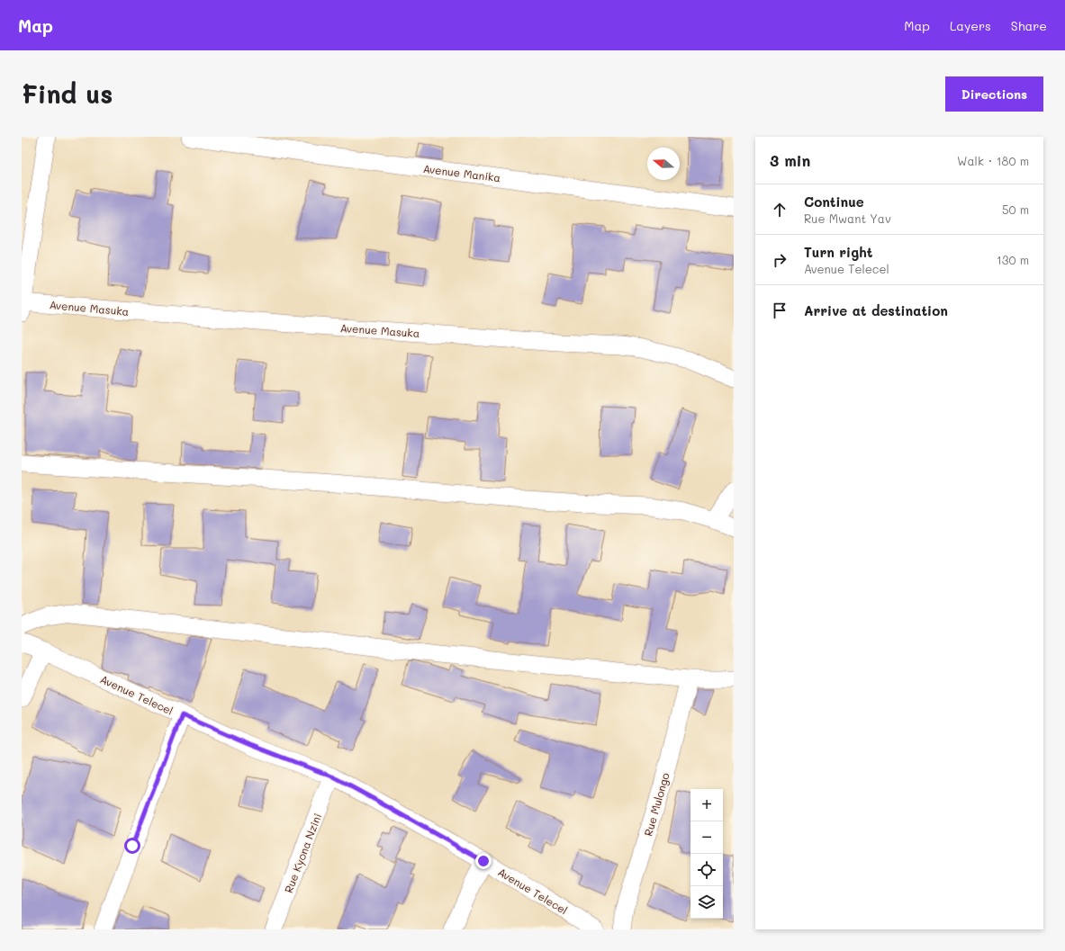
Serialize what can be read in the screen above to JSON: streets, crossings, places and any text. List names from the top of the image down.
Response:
{
  "streets": {
    "street": [
      "Avenue Manika",
      "Avenue Masuka",
      "Avenue Telecel",
      "Rue Mulongo",
      "Rue Kyona Nzini"
    ]
  },
  "crossings": [
    ["Avenue Telecel", "Rue Kyona Nzini"]
  ],
  "north": "left",
  "page": {
    "header": "Map",
    "nav": ["Map", "Layers", "Share"],
    "buttons": "Directions",
    "title": "Find us",
    "heading": ["3 min", "Walk · 180 m"],
    "list": [
      ["Continue", "Rue Mwant Yav", "50 m"],
      ["Turn right", "Avenue Telecel", "130 m"],
      "Arrive at destination"
    ],
    "map_buttons": ["+", "−"]
  }
}
